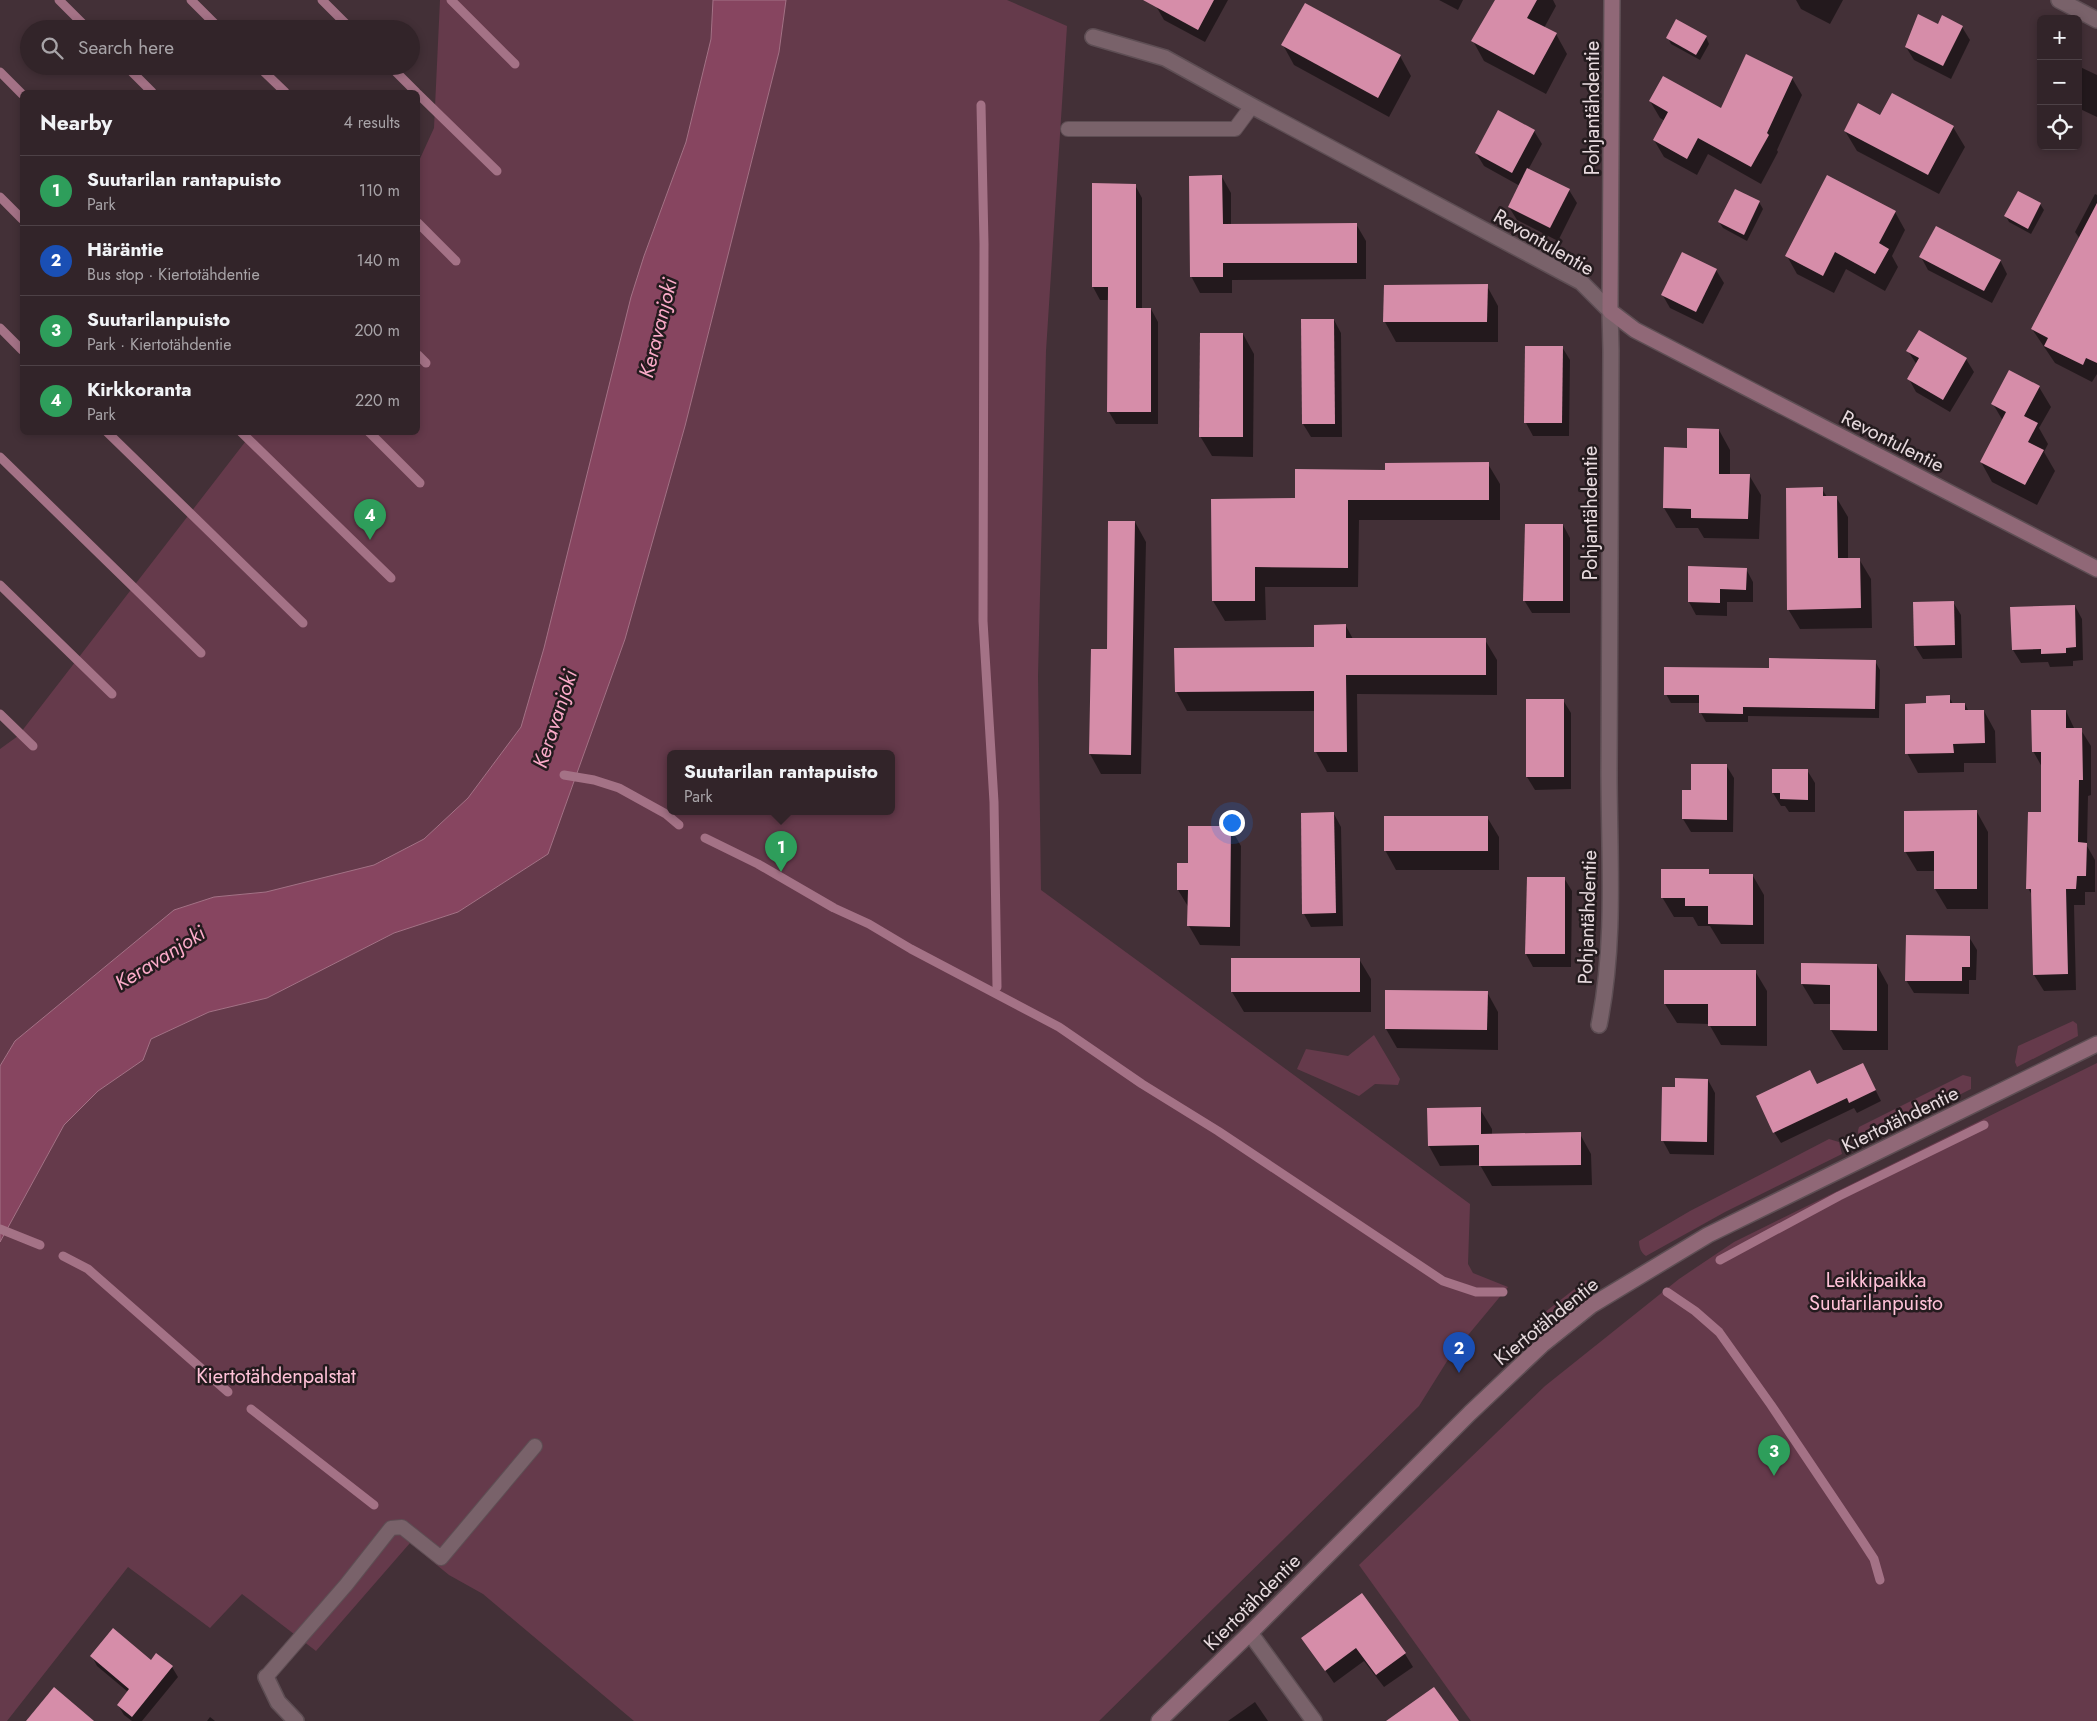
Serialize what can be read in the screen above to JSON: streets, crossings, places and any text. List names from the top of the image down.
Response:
{
  "streets": {
    "street": ["Pohjantähdentie", "Revontulentie", "Kiertotähdentie"]
  },
  "crossings": [
    ["Pohjantähdentie", "Revontulentie"]
  ],
  "water": ["Keravanjoki"],
  "parks": ["Leikkipaikka Suutarilanpuisto", "Kiertotähdenpalstat"],
  "page": {
    "map_buttons": ["+", "−"],
    "search": "Search here",
    "heading": ["Nearby", "4 results"],
    "list": [
      {
        "mark": "1",
        "name": "Suutarilan rantapuisto",
        "note": "Park",
        "value": "110 m"
      },
      {
        "mark": "2",
        "name": "Häräntie",
        "note": "Bus stop · Kiertotähdentie",
        "value": "140 m"
      },
      {
        "mark": "3",
        "name": "Suutarilanpuisto",
        "note": "Park · Kiertotähdentie",
        "value": "200 m"
      },
      {
        "mark": "4",
        "name": "Kirkkoranta",
        "note": "Park",
        "value": "220 m"
      }
    ],
    "pins": [
      "4",
      "1",
      "2",
      "3"
    ],
    "popup": ["Suutarilan rantapuisto", "Park"]
  }
}
